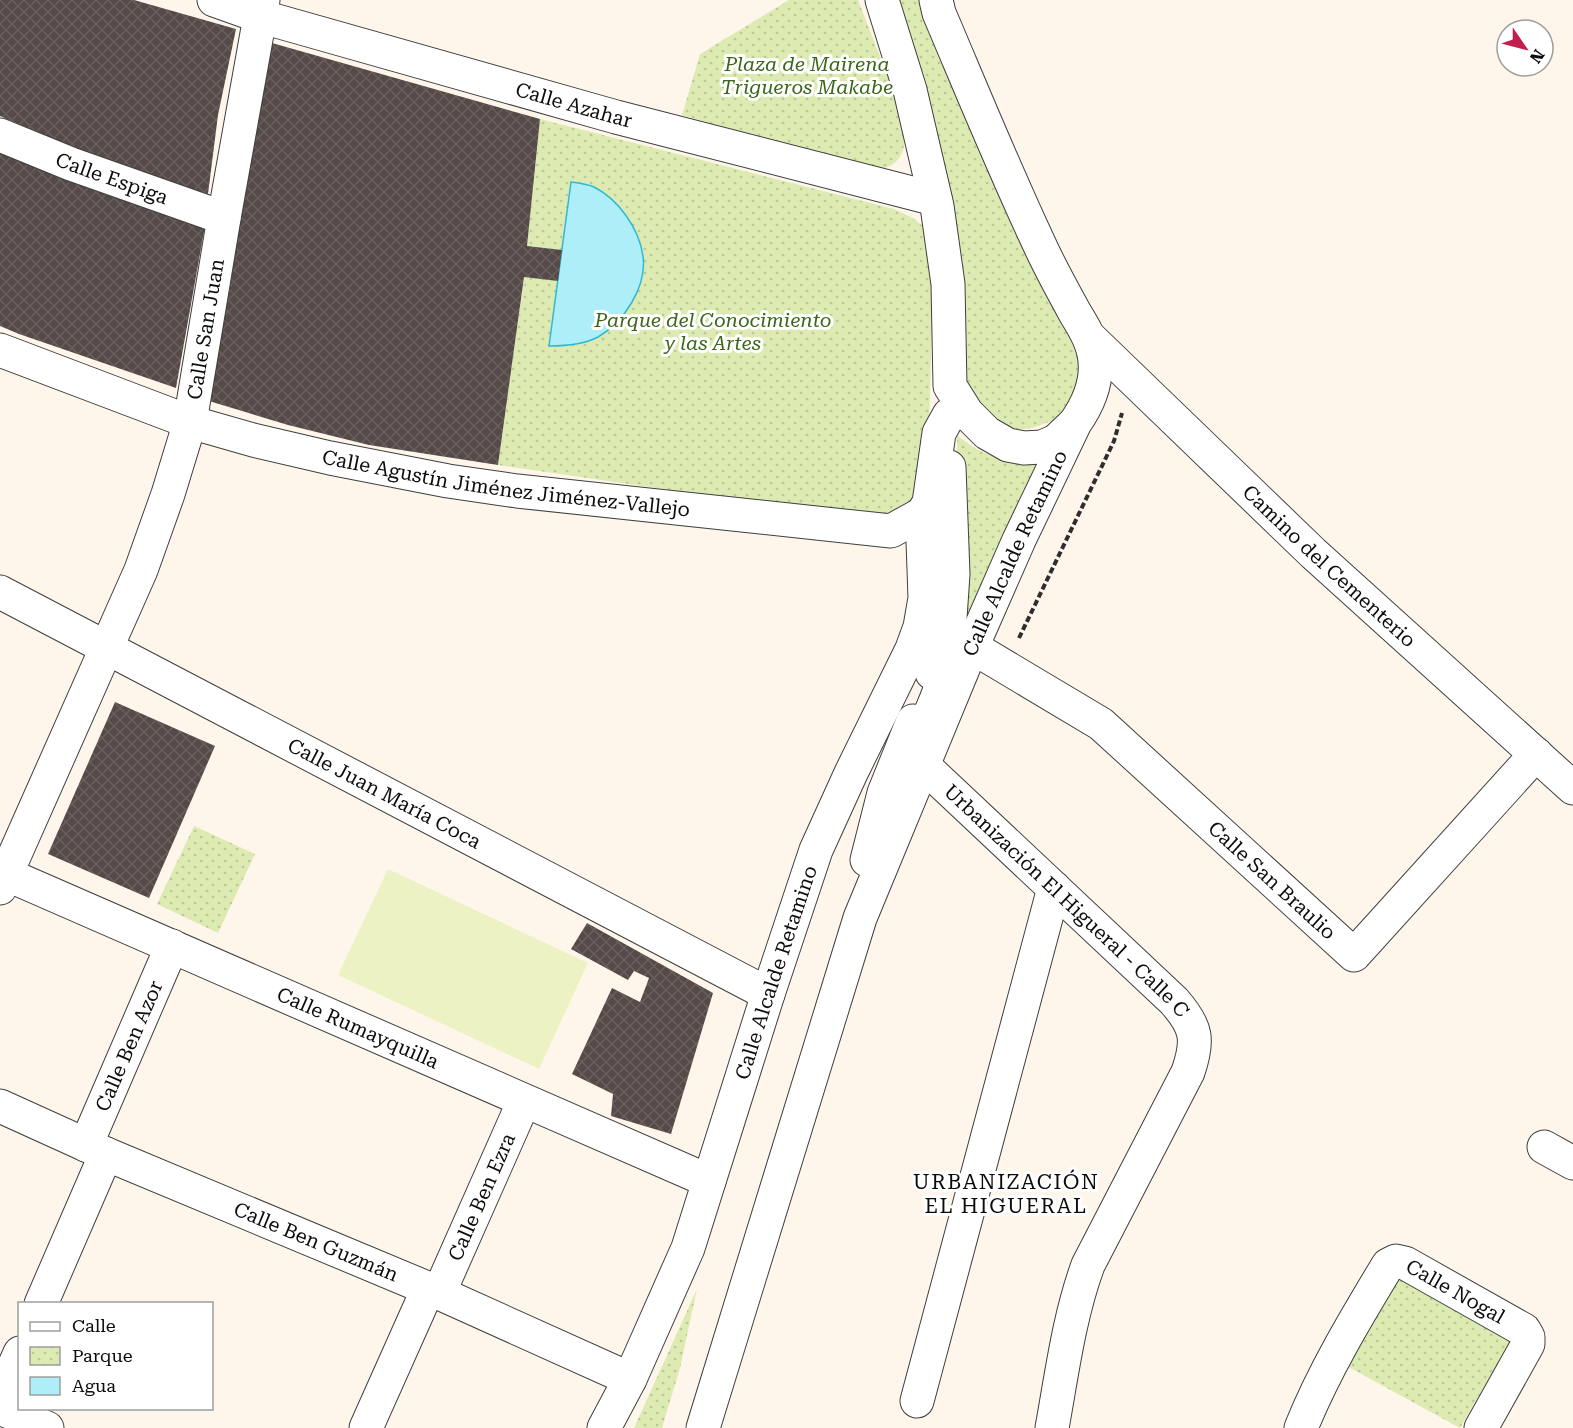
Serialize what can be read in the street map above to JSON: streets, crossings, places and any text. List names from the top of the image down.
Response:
{
  "streets": {
    "street": [
      "Calle Azahar",
      "Calle Espiga",
      "Calle San Juan",
      "Calle Agustín Jiménez Jiménez-Vallejo",
      "Calle Alcalde Retamino",
      "Camino del Cementerio",
      "Calle Juan María Coca",
      "Calle San Braulio",
      "Urbanización El Higueral - Calle C",
      "Calle Rumayquilla",
      "Calle Ben Azor",
      "Calle Ben Ezra",
      "Calle Ben Guzmán",
      "Calle Nogal"
    ]
  },
  "crossings": [
    ["Calle Azahar", "Calle San Juan"],
    ["Calle Azahar", "Calle Alcalde Retamino"],
    ["Calle Espiga", "Calle San Juan"],
    ["Calle San Juan", "Calle Agustín Jiménez Jiménez-Vallejo"],
    ["Calle San Juan", "Calle Juan María Coca"],
    ["Calle San Juan", "Calle Rumayquilla"],
    ["Calle Agustín Jiménez Jiménez-Vallejo", "Calle Alcalde Retamino"],
    ["Calle Alcalde Retamino", "Camino del Cementerio"],
    ["Calle Alcalde Retamino", "Calle Juan María Coca"],
    ["Calle Alcalde Retamino", "Calle San Braulio"],
    ["Calle Alcalde Retamino", "Urbanización El Higueral - Calle C"],
    ["Calle Alcalde Retamino", "Calle Rumayquilla"],
    ["Calle Alcalde Retamino", "Calle Ben Guzmán"],
    ["Camino del Cementerio", "Calle San Braulio"],
    ["Calle Rumayquilla", "Calle Ben Azor"],
    ["Calle Rumayquilla", "Calle Ben Ezra"],
    ["Calle Ben Azor", "Calle Ben Guzmán"],
    ["Calle Ben Ezra", "Calle Ben Guzmán"]
  ],
  "districts": ["URBANIZACIÓN EL HIGUERAL"],
  "parks": ["Plaza de Mairena Trigueros Makabe", "Parque del Conocimiento y las Artes"],
  "legend": ["Calle", "Parque", "Agua"],
  "north": "bottom right"
}
